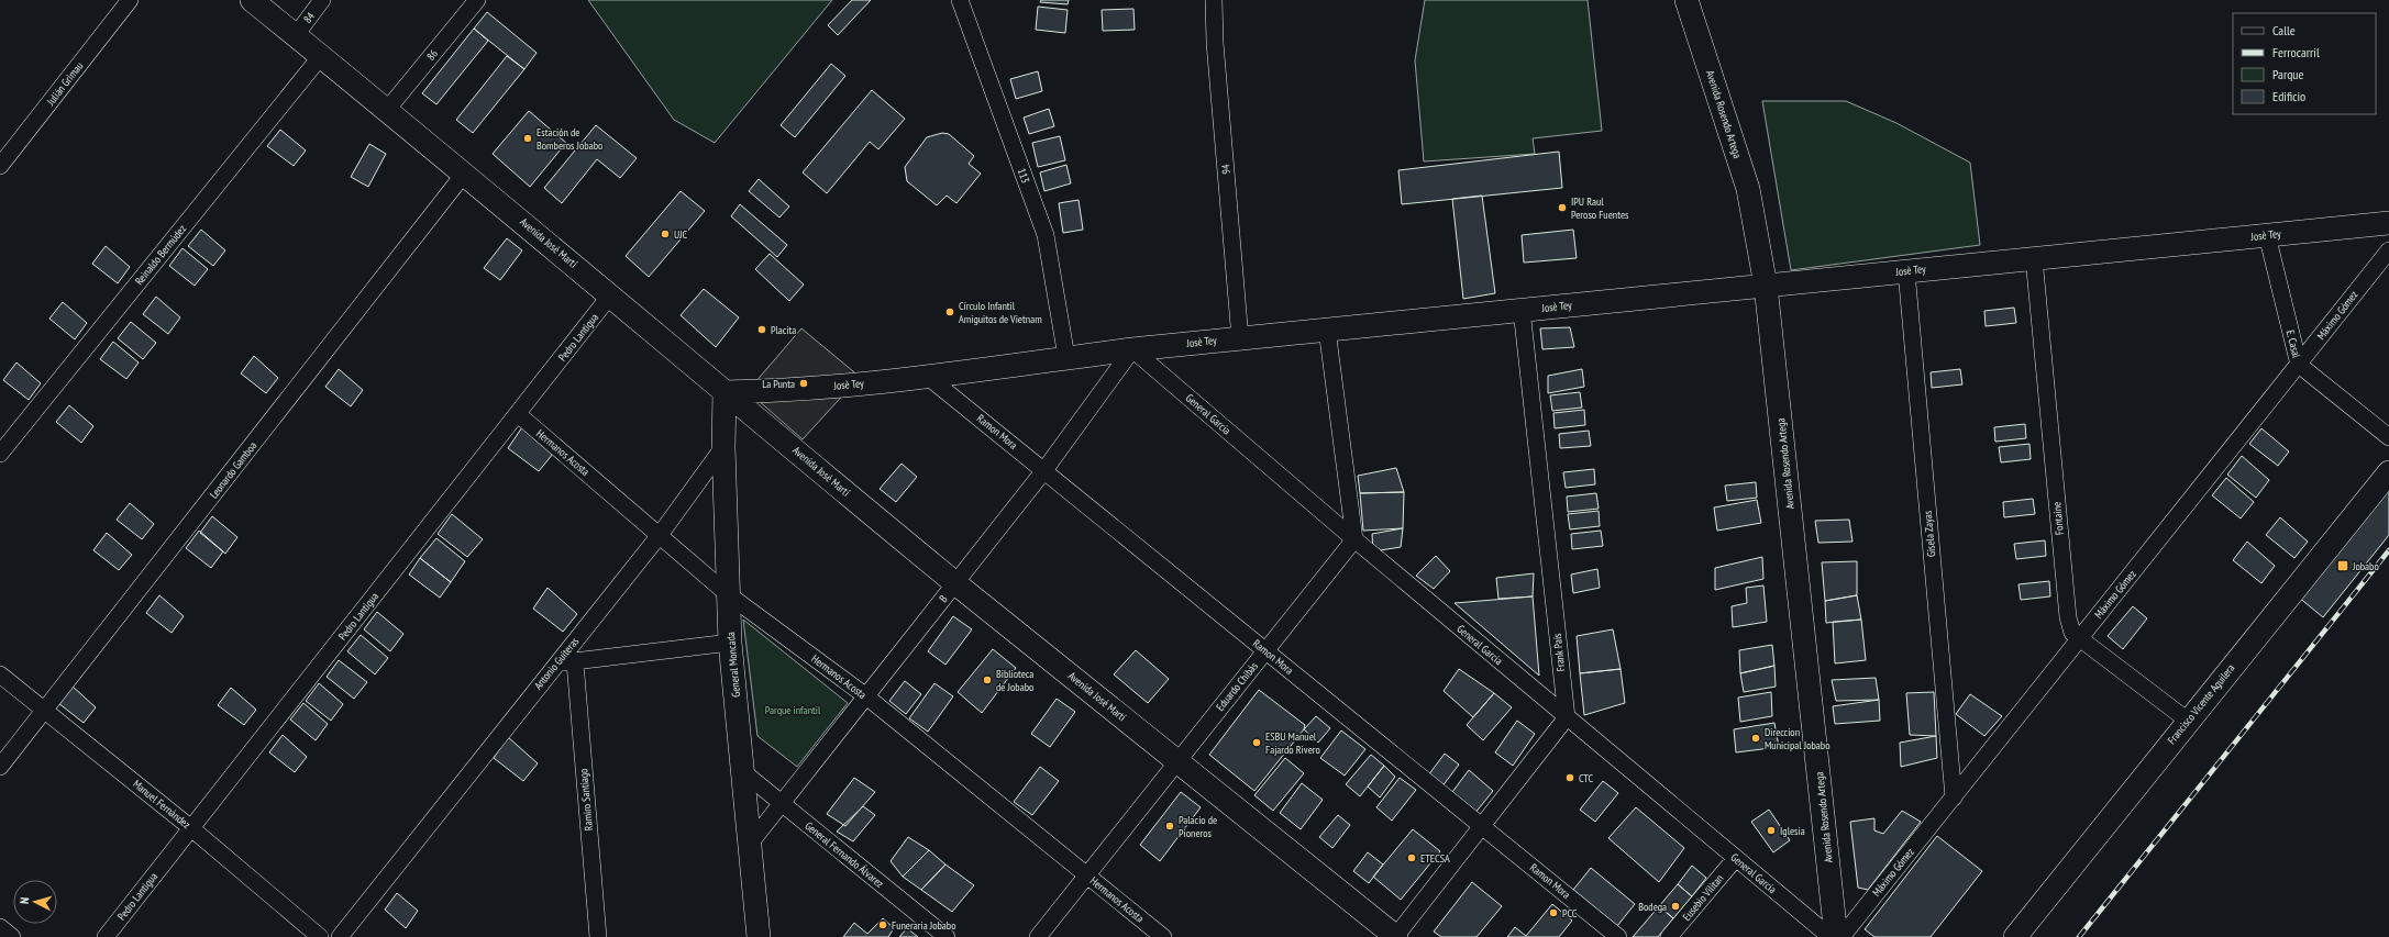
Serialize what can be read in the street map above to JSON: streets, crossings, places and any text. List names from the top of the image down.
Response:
{
  "streets": {
    "street": [
      "84",
      "86",
      "Julián Grimau",
      "Avenida Rosendo Artega",
      "94",
      "113",
      "Josè Tey",
      "Avenida José Martí",
      "Reinaldo Bermúdez",
      "Máximo Gómez",
      "Pedro Lantigua",
      "E. Casal",
      "General Garcia",
      "Ramon Mora",
      "Hermanos Acosta",
      "Leonardo Gamboa",
      "Fontaine",
      "Gisela Zayas",
      "B",
      "Frank País",
      "Antonio Guiteras",
      "General Moncada",
      "Eduardo Chibás",
      "Francisco Vicente Aguilera",
      "Ramiro Santiago",
      "Manuel Fernández",
      "General Fernando Álvarez",
      "Eusebio Vilitan"
    ]
  },
  "crossings": [
    ["84", "Avenida José Martí"],
    ["86", "Avenida José Martí"],
    ["Avenida Rosendo Artega", "Josè Tey"],
    ["94", "Josè Tey"],
    ["113", "Josè Tey"],
    ["Josè Tey", "Avenida José Martí"],
    ["Josè Tey", "E. Casal"],
    ["Josè Tey", "General Garcia"],
    ["Josè Tey", "Ramon Mora"],
    ["Josè Tey", "Fontaine"],
    ["Josè Tey", "Gisela Zayas"],
    ["Josè Tey", "B"],
    ["Josè Tey", "Frank País"],
    ["Josè Tey", "Antonio Guiteras"],
    ["Josè Tey", "General Moncada"],
    ["Avenida José Martí", "Reinaldo Bermúdez"],
    ["Avenida José Martí", "Pedro Lantigua"],
    ["Avenida José Martí", "Leonardo Gamboa"],
    ["Avenida José Martí", "B"],
    ["Avenida José Martí", "Antonio Guiteras"],
    ["Avenida José Martí", "General Moncada"],
    ["Avenida José Martí", "Eduardo Chibás"],
    ["Máximo Gómez", "E. Casal"],
    ["Máximo Gómez", "Fontaine"],
    ["Máximo Gómez", "Gisela Zayas"],
    ["Pedro Lantigua", "Hermanos Acosta"],
    ["Pedro Lantigua", "Manuel Fernández"],
    ["General Garcia", "B"],
    ["General Garcia", "Frank País"],
    ["General Garcia", "Eduardo Chibás"],
    ["General Garcia", "Eusebio Vilitan"],
    ["Ramon Mora", "B"],
    ["Ramon Mora", "Eduardo Chibás"],
    ["Hermanos Acosta", "B"],
    ["Hermanos Acosta", "Antonio Guiteras"],
    ["Hermanos Acosta", "General Moncada"],
    ["Hermanos Acosta", "Eduardo Chibás"],
    ["Leonardo Gamboa", "Manuel Fernández"],
    ["Fontaine", "Francisco Vicente Aguilera"],
    ["B", "General Moncada"],
    ["B", "General Fernando Álvarez"],
    ["Antonio Guiteras", "General Moncada"],
    ["General Moncada", "General Fernando Álvarez"]
  ],
  "parks": ["Parque infantil"],
  "places": {
    "other": [
      "Estación de Bomberos Jobabo",
      "IPU Raul Peroso Fuentes",
      "UJC",
      "Círculo Infantil Amiguitos de Vietnam",
      "Placita",
      "La Punta",
      "Biblioteca de Jobabo",
      "Direccion Municipal Jobabo",
      "ESBU Manuel Fajardo Rivero",
      "CTC",
      "Palacio de Pioneros",
      "Iglesia",
      "ETECSA",
      "Bodega",
      "PCC",
      "Funeraria Jobabo"
    ],
    "transit": ["Jobabo"]
  },
  "legend": [
    "Calle",
    "Ferrocarril",
    "Parque",
    "Edificio"
  ],
  "north": "left"
}
